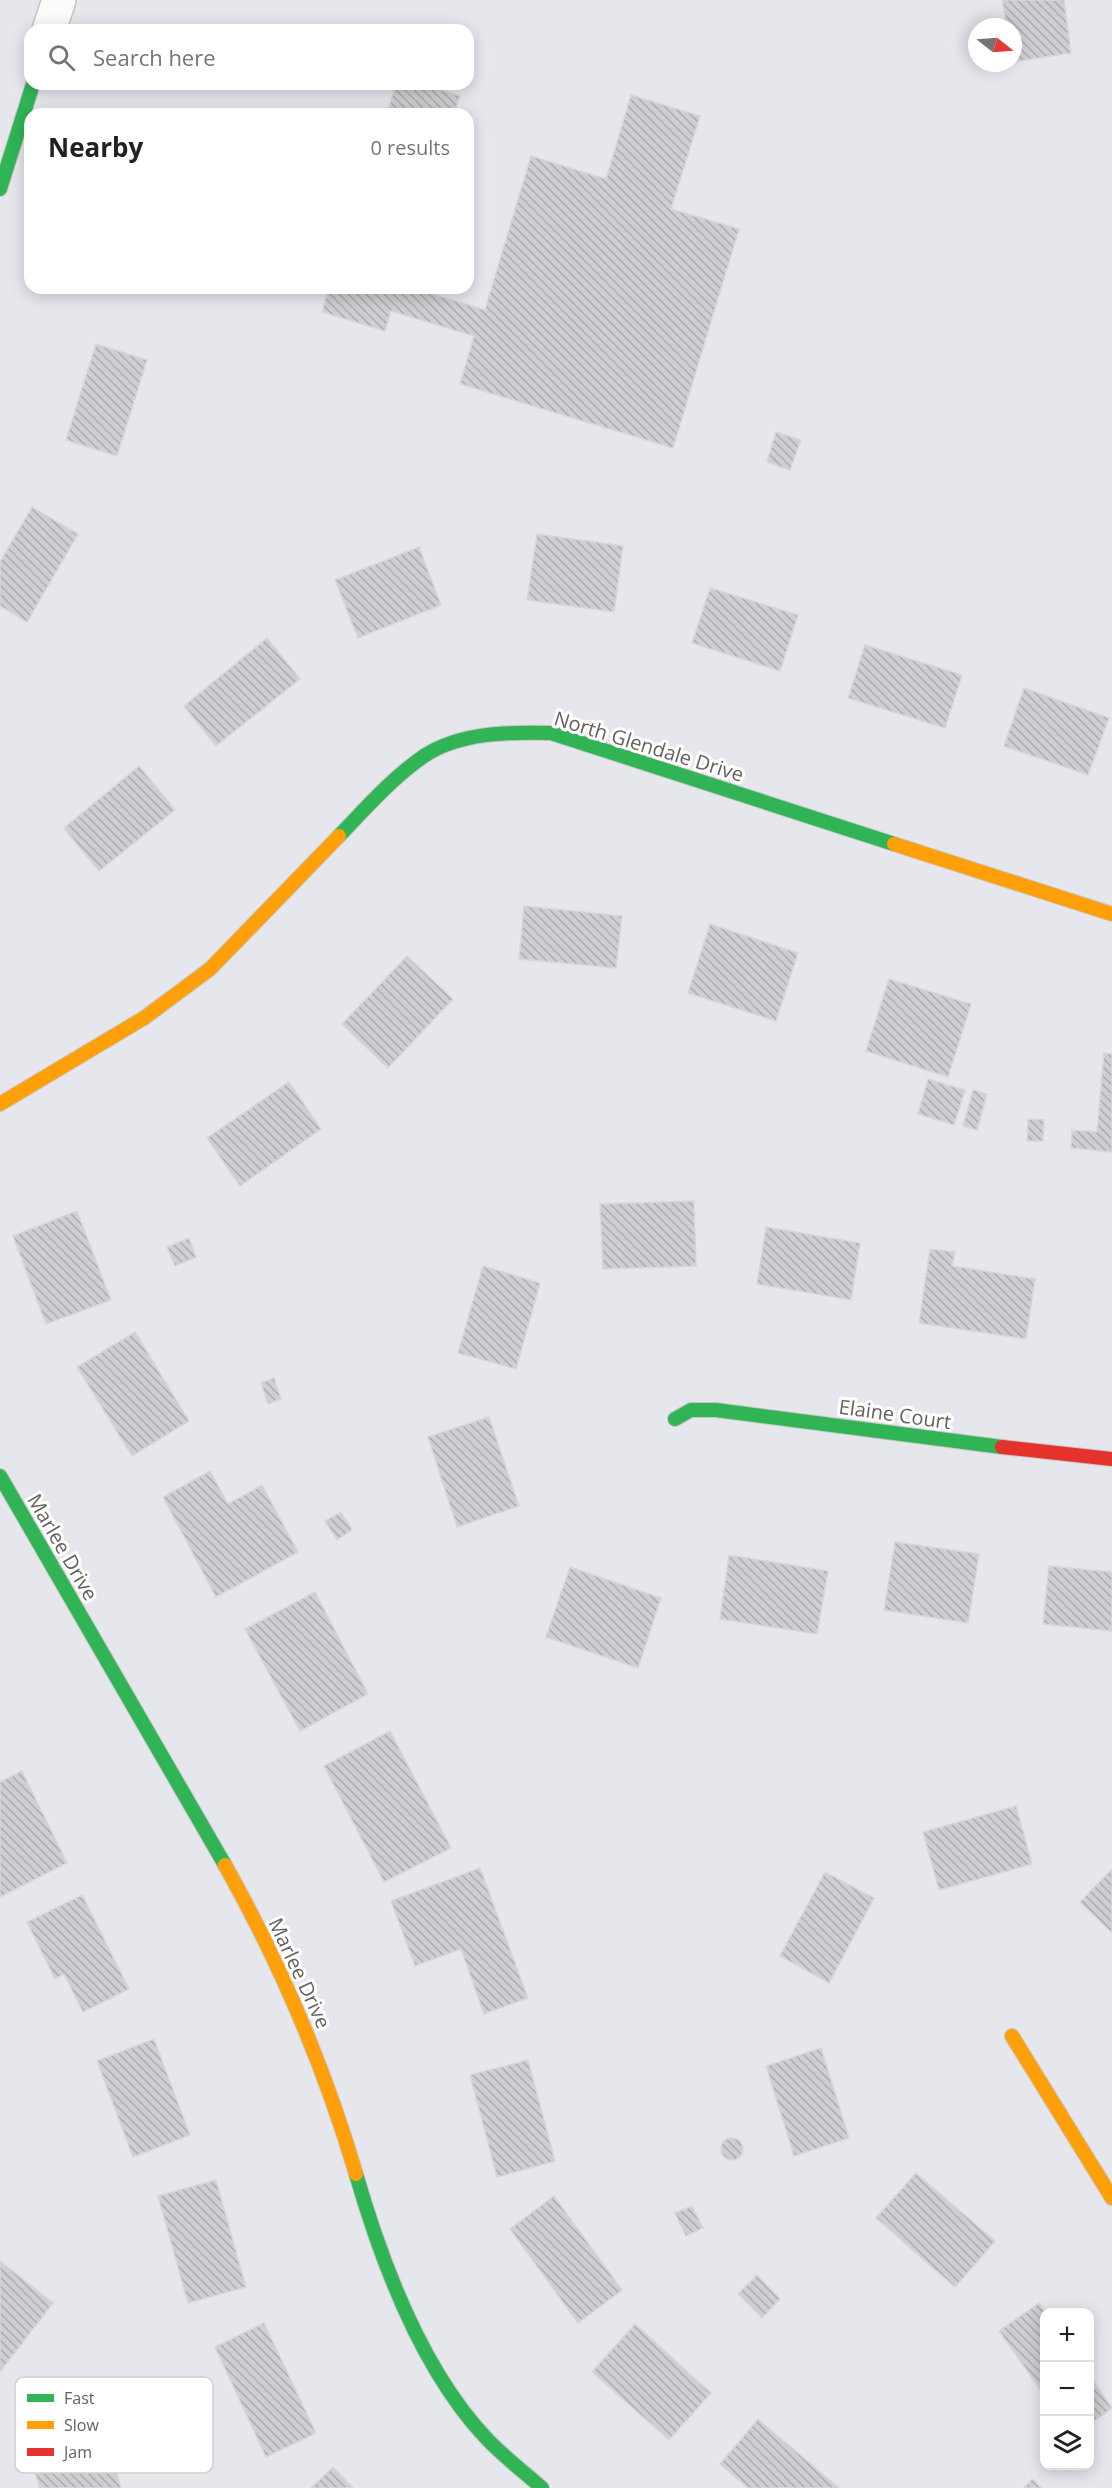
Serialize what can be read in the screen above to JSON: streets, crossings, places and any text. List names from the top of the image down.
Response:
{
  "streets": {
    "street": ["North Glendale Drive", "Elaine Court", "Marlee Drive"]
  },
  "legend": ["Fast", "Slow", "Jam"],
  "north": "right",
  "page": {
    "search": "Search here",
    "heading": ["Nearby", "0 results"],
    "map_buttons": ["+", "−"]
  }
}
